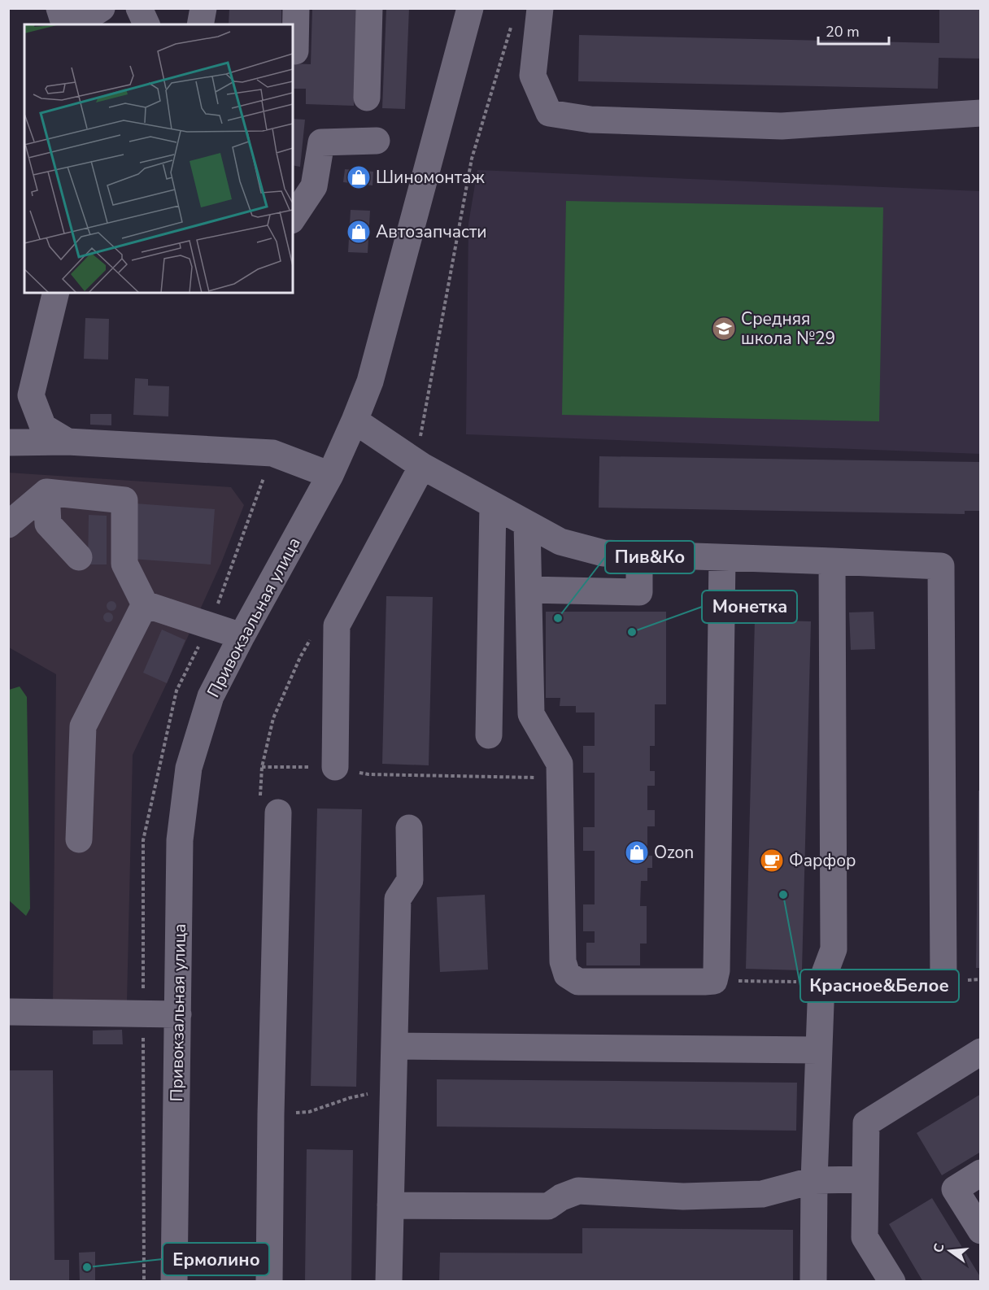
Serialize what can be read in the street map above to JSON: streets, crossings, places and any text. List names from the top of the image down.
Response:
{
  "streets": {
    "street": ["Привокзальная улица"]
  },
  "places": {
    "shop": ["Шиномонтаж", "Автозапчасти", "Ozon"],
    "school or university": ["Средняя школа №29"],
    "other": [
      "Пив&Ко",
      "Монетка",
      "Красное&Белое",
      "Ермолино"
    ],
    "cafe": ["Фарфор"]
  },
  "scale_bar": "20 m",
  "north": "left"
}
